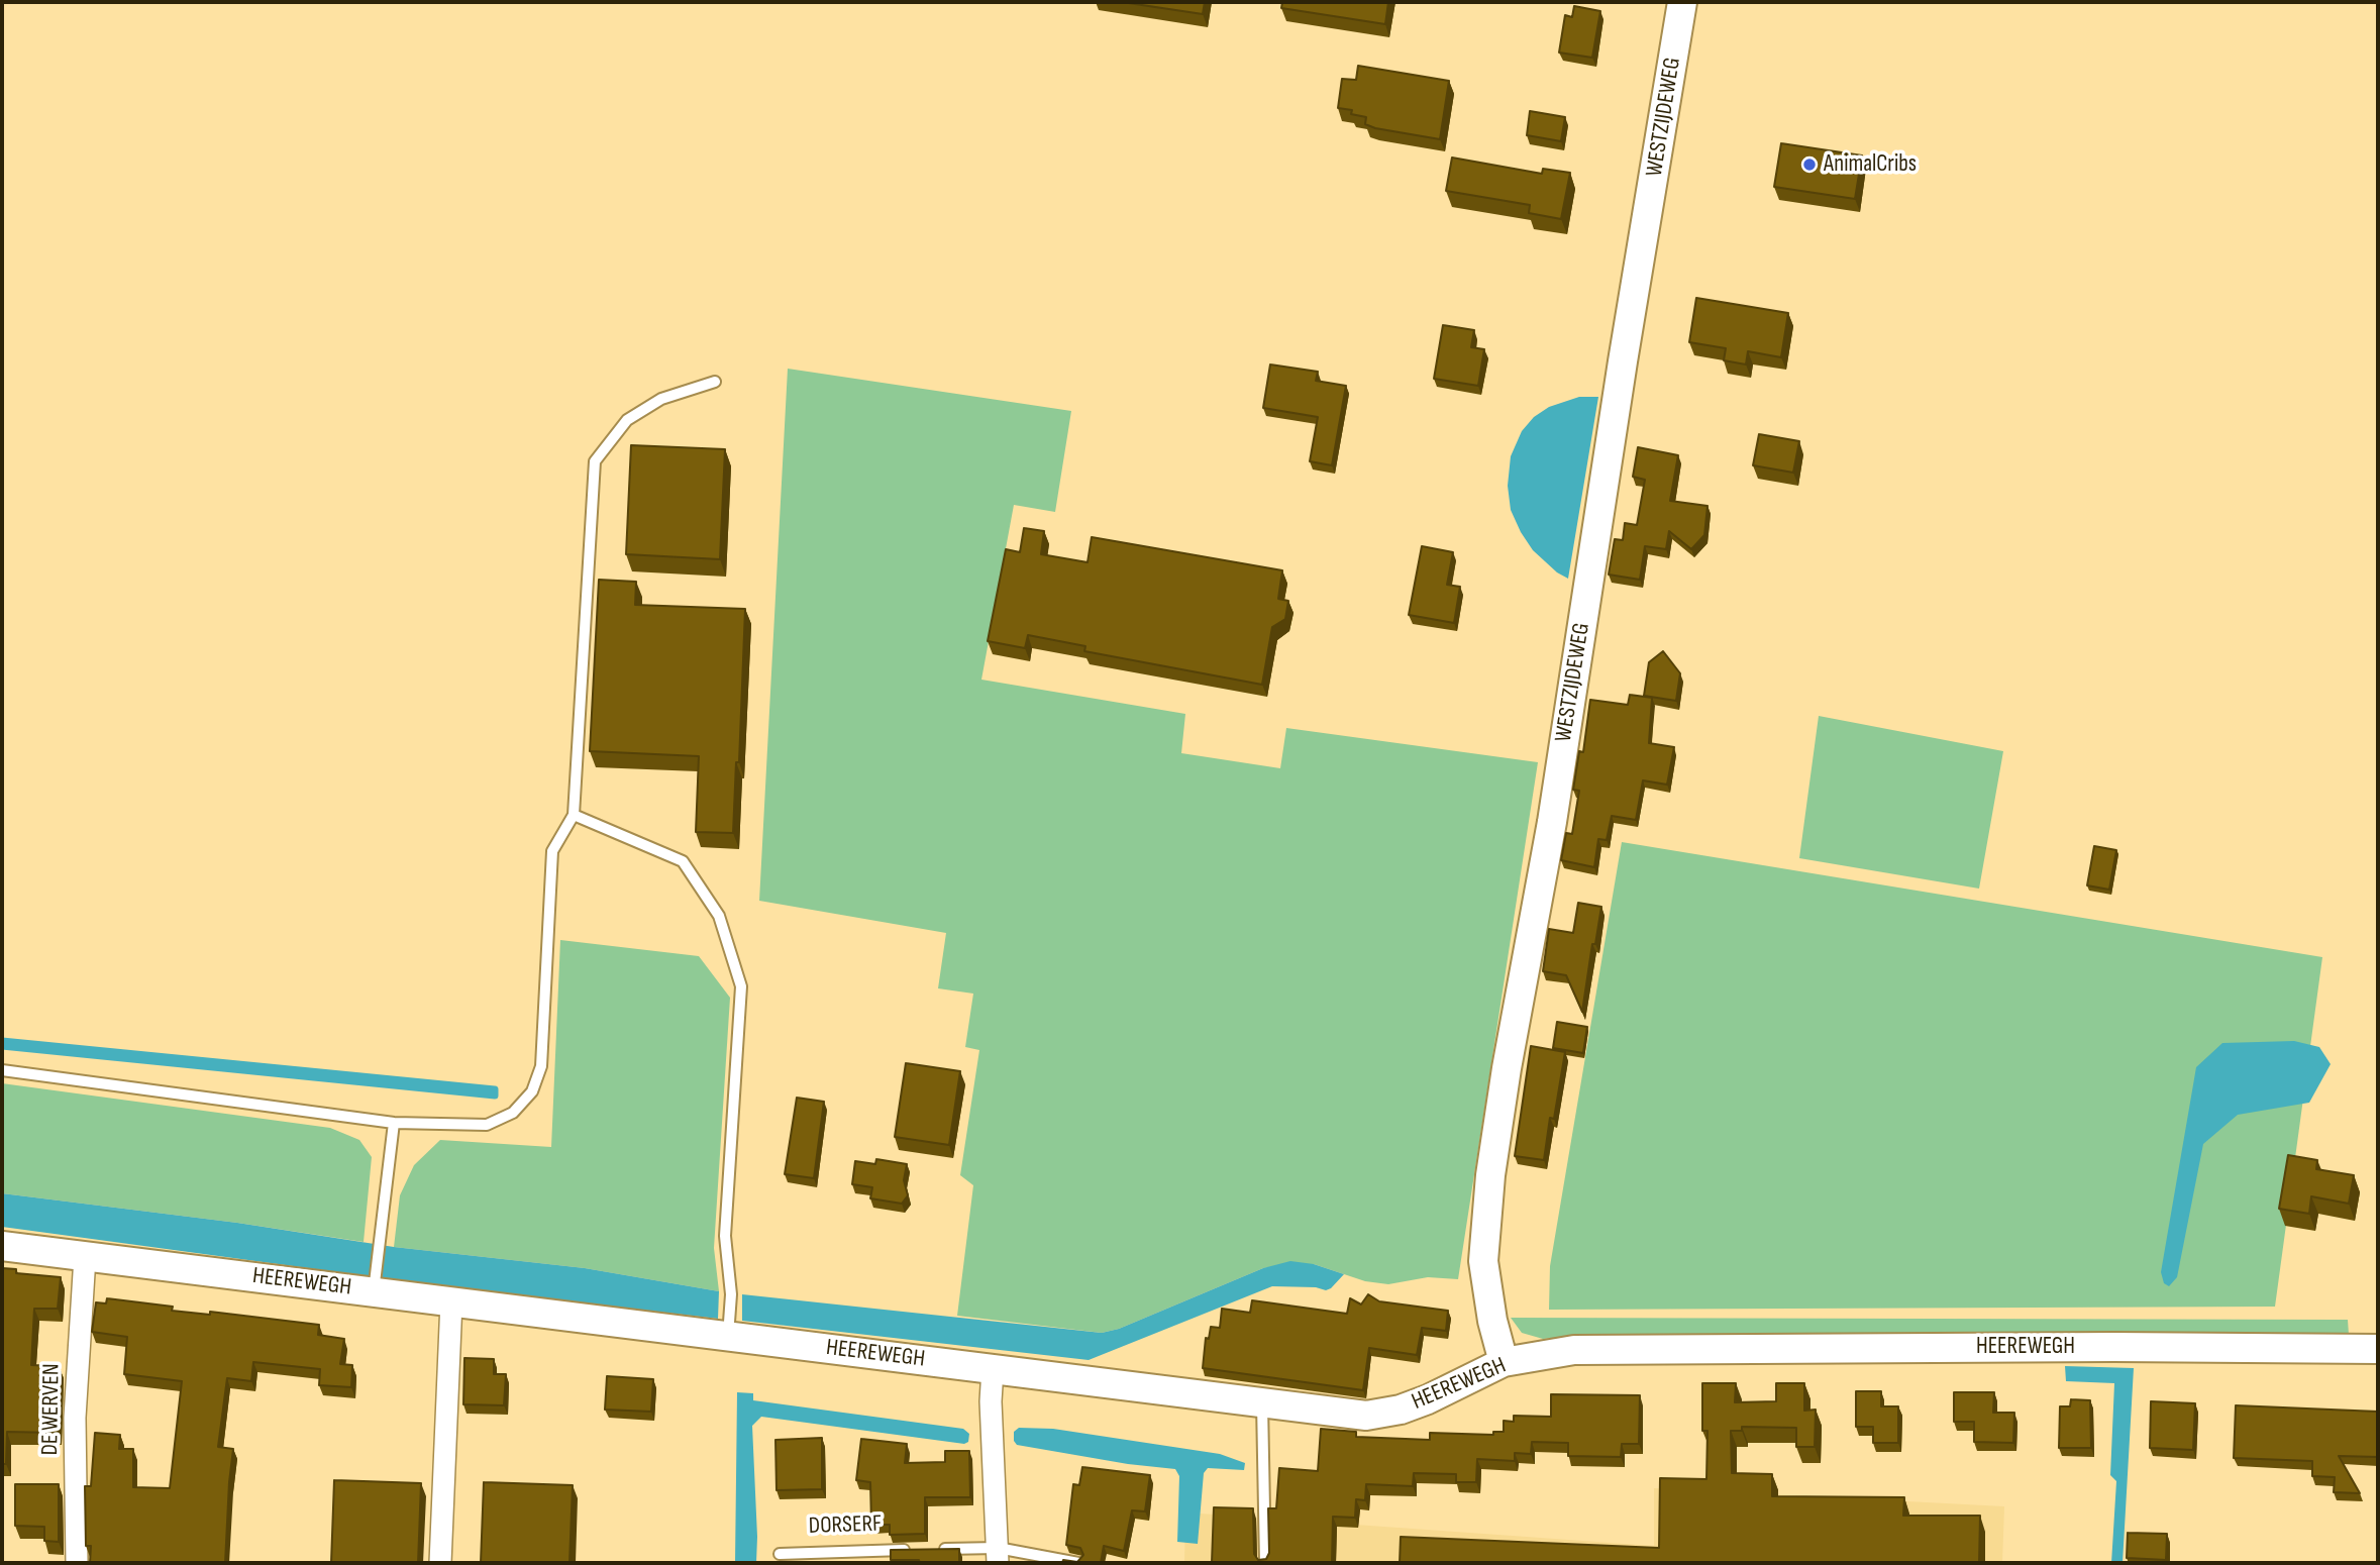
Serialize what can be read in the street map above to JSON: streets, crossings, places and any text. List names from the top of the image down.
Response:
{
  "streets": {
    "street": ["WESTZIJDEWEG", "HEEREWEGH", "DE WERVEN"],
    "lane": ["DORSERF"]
  },
  "crossings": [
    ["WESTZIJDEWEG", "HEEREWEGH"],
    ["HEEREWEGH", "DE WERVEN"]
  ],
  "places": ["AnimalCribs"]
}
